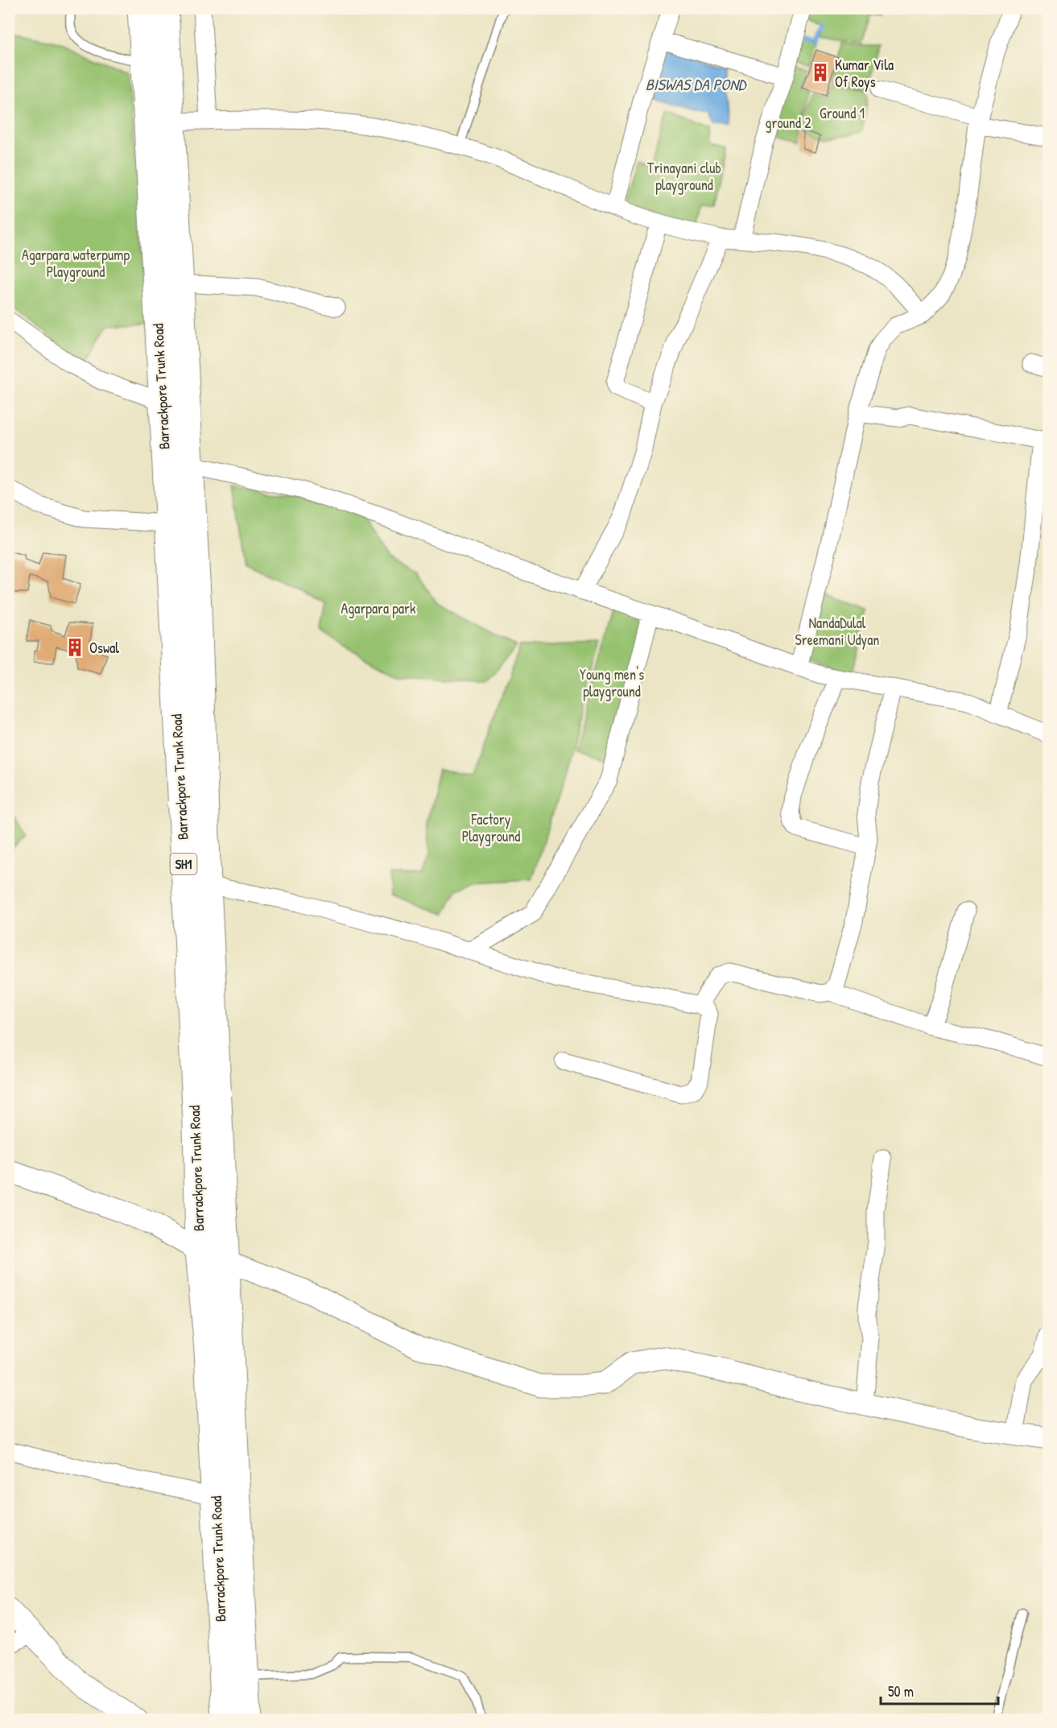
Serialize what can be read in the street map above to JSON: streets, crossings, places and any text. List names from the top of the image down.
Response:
{
  "streets": {
    "main road": ["Barrackpore Trunk Road", "SH1"]
  },
  "water": ["BISWAS DA POND"],
  "parks": [
    "Ground 1",
    "ground 2",
    "Trinayani club playground",
    "Agarpara waterpump Playground",
    "Agarpara park",
    "NandaDulal Sreemani Udyan",
    "Young men's playground",
    "Factory Playground"
  ],
  "places": {
    "building": ["Kumar Vila Of Roys", "Oswal"]
  },
  "scale_bar": "50 m"
}
